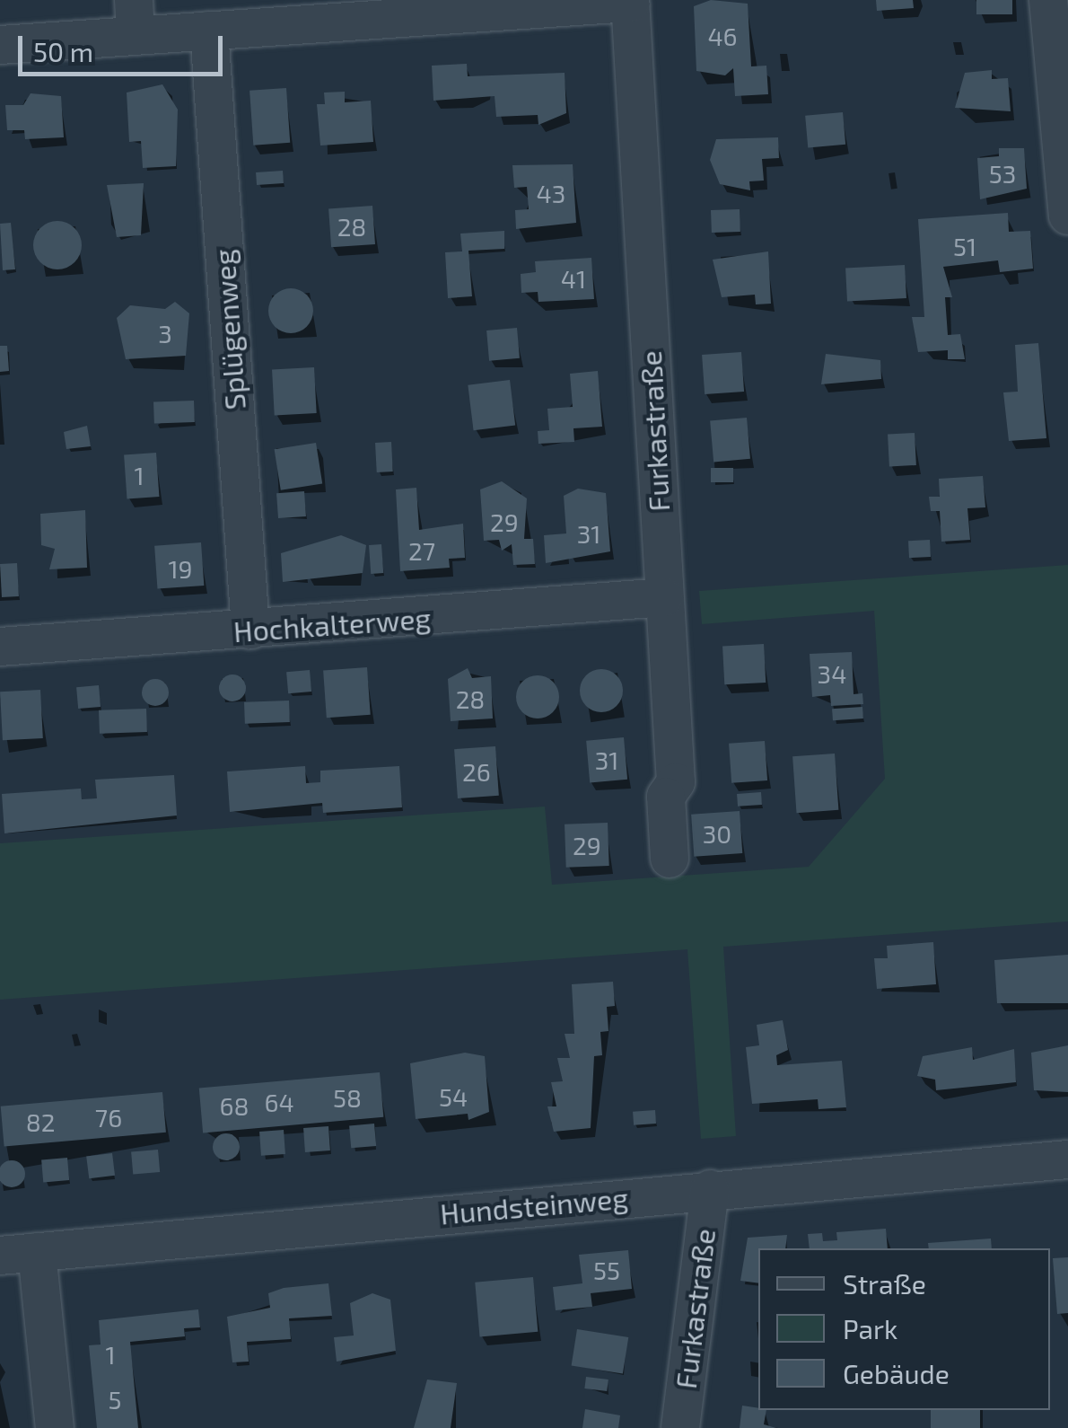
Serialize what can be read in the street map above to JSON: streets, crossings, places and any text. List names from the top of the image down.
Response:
{
  "streets": {
    "street": [
      "Splügenweg",
      "Furkastraße",
      "Hochkalterweg",
      "Hundsteinweg"
    ]
  },
  "crossings": [
    ["Splügenweg", "Hochkalterweg"],
    ["Furkastraße", "Hochkalterweg"],
    ["Furkastraße", "Hundsteinweg"]
  ],
  "house_numbers": [
    "46",
    "53",
    "43",
    "28",
    "51",
    "41",
    "3",
    "1",
    "29",
    "31",
    "27",
    "19",
    "34",
    "28",
    "31",
    "26",
    "30",
    "29",
    "54",
    "58",
    "64",
    "68",
    "76",
    "82",
    "55",
    "1",
    "5"
  ],
  "legend": ["Straße", "Park", "Gebäude"],
  "scale_bar": "50 m"
}
